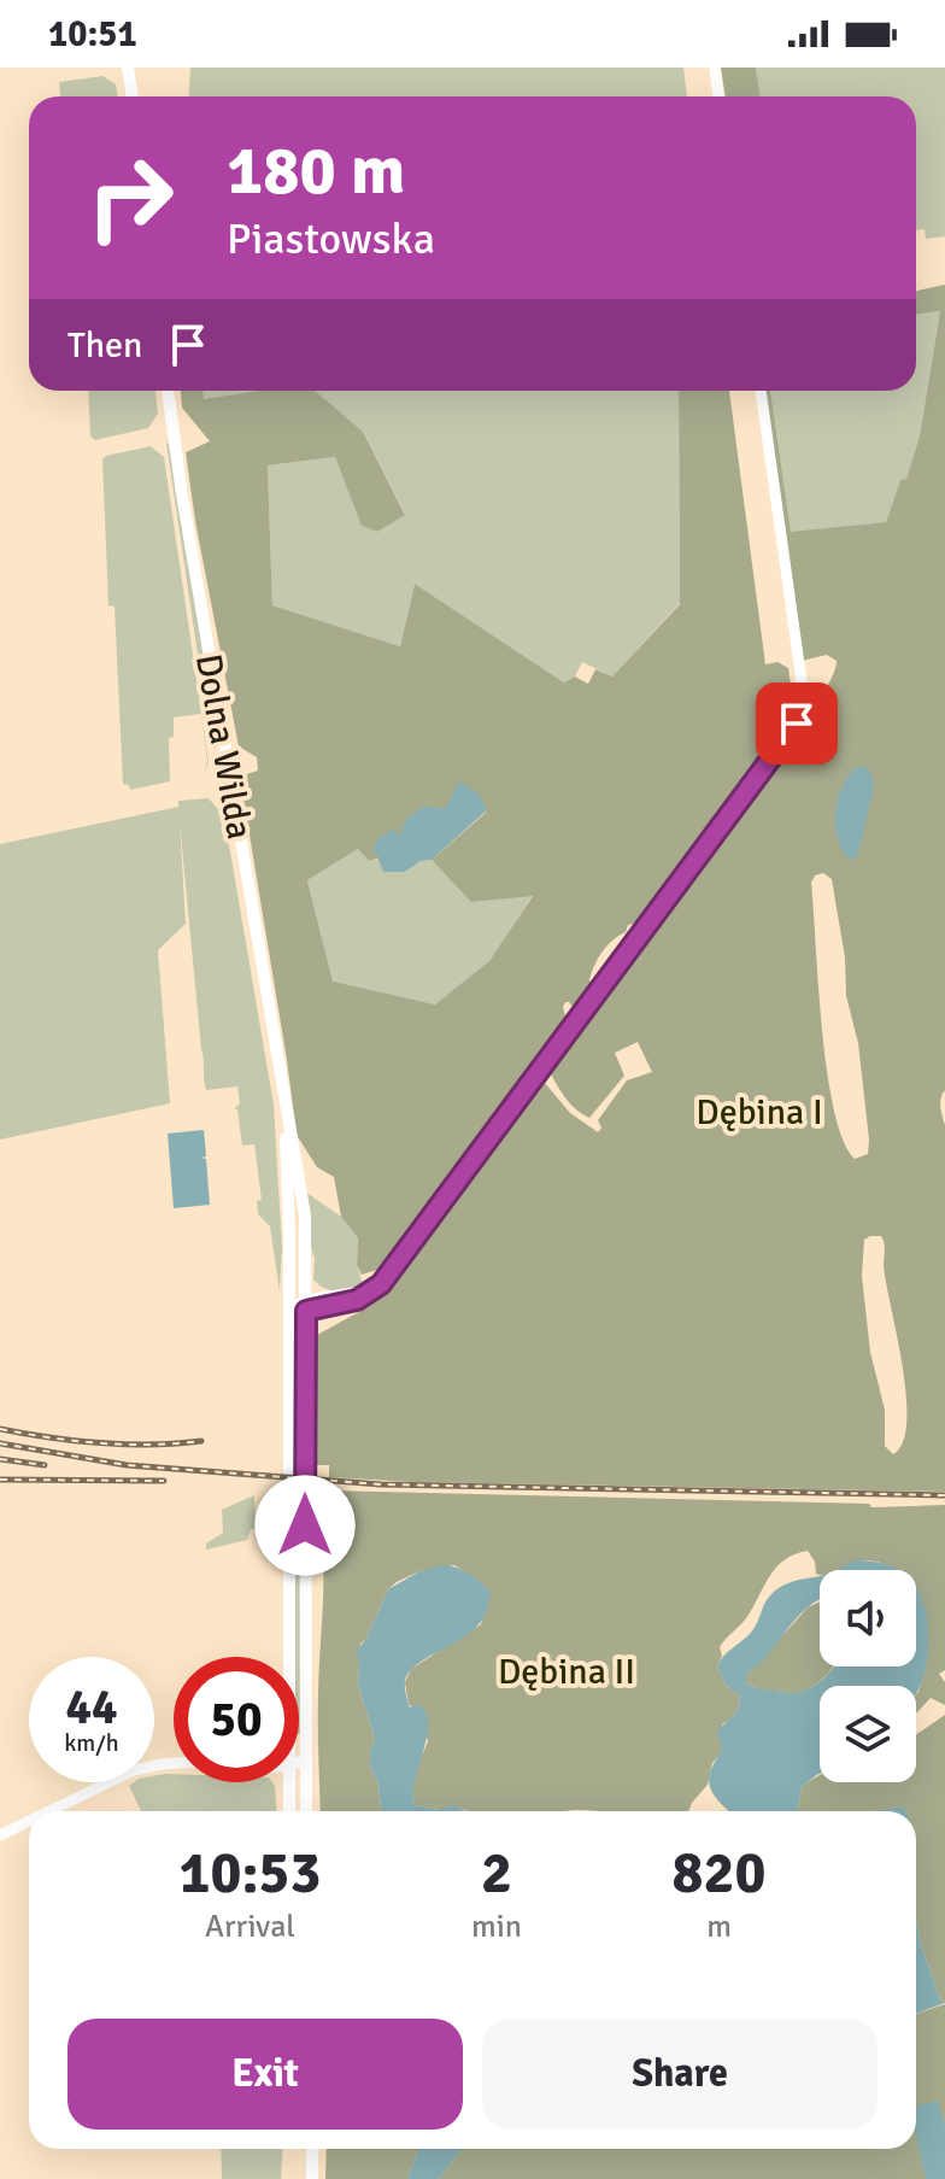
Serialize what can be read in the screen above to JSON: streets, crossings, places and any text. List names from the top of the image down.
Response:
{
  "streets": {
    "main road": ["Dolna Wilda"]
  },
  "parks": ["Dębina I", "Dębina II"],
  "page": {
    "status": "10:51",
    "turn": ["180 m", "Piastowska"],
    "then": "Then",
    "speed": "44 km/h",
    "limit": "50",
    "eta": [
      "10:53",
      "Arrival",
      "2",
      "min",
      "820",
      "m"
    ],
    "buttons": ["Exit", "Share"]
  }
}
